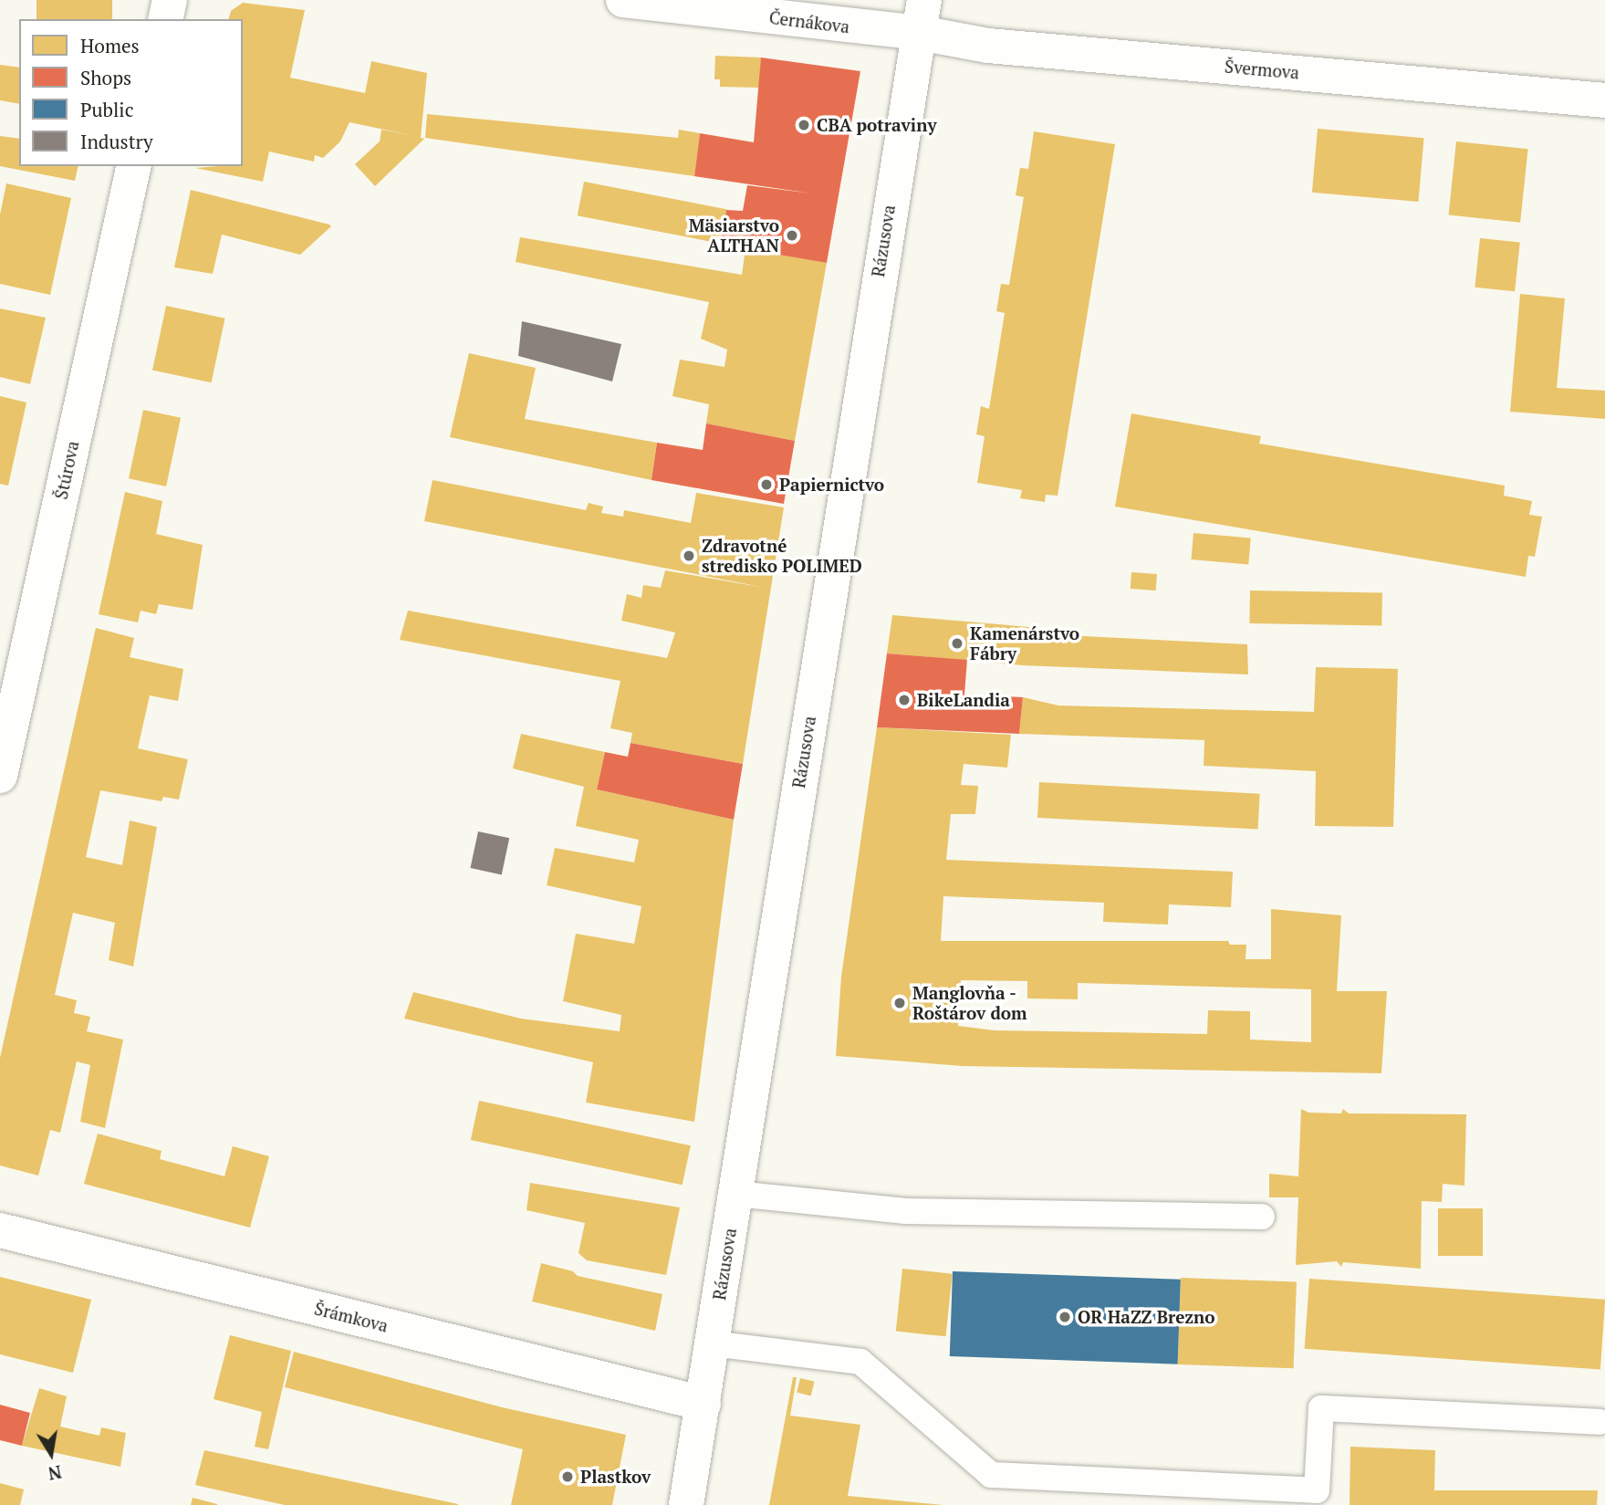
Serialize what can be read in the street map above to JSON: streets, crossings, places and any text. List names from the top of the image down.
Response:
{
  "streets": {
    "street": [
      "Černákova",
      "Švermova",
      "Rázusova",
      "Štúrova",
      "Šrámkova"
    ]
  },
  "crossings": [
    ["Černákova", "Švermova"],
    ["Černákova", "Rázusova"],
    ["Švermova", "Rázusova"],
    ["Rázusova", "Šrámkova"]
  ],
  "places": [
    "CBA potraviny",
    "Mäsiarstvo ALTHAN",
    "Papiernictvo",
    "Zdravotné stredisko POLIMED",
    "Kamenárstvo Fábry",
    "BikeLandia",
    "Manglovňa - Roštárov dom",
    "OR HaZZ Brezno",
    "Plastkov"
  ],
  "legend": [
    "Homes",
    "Shops",
    "Public",
    "Industry"
  ],
  "north": "bottom"
}
